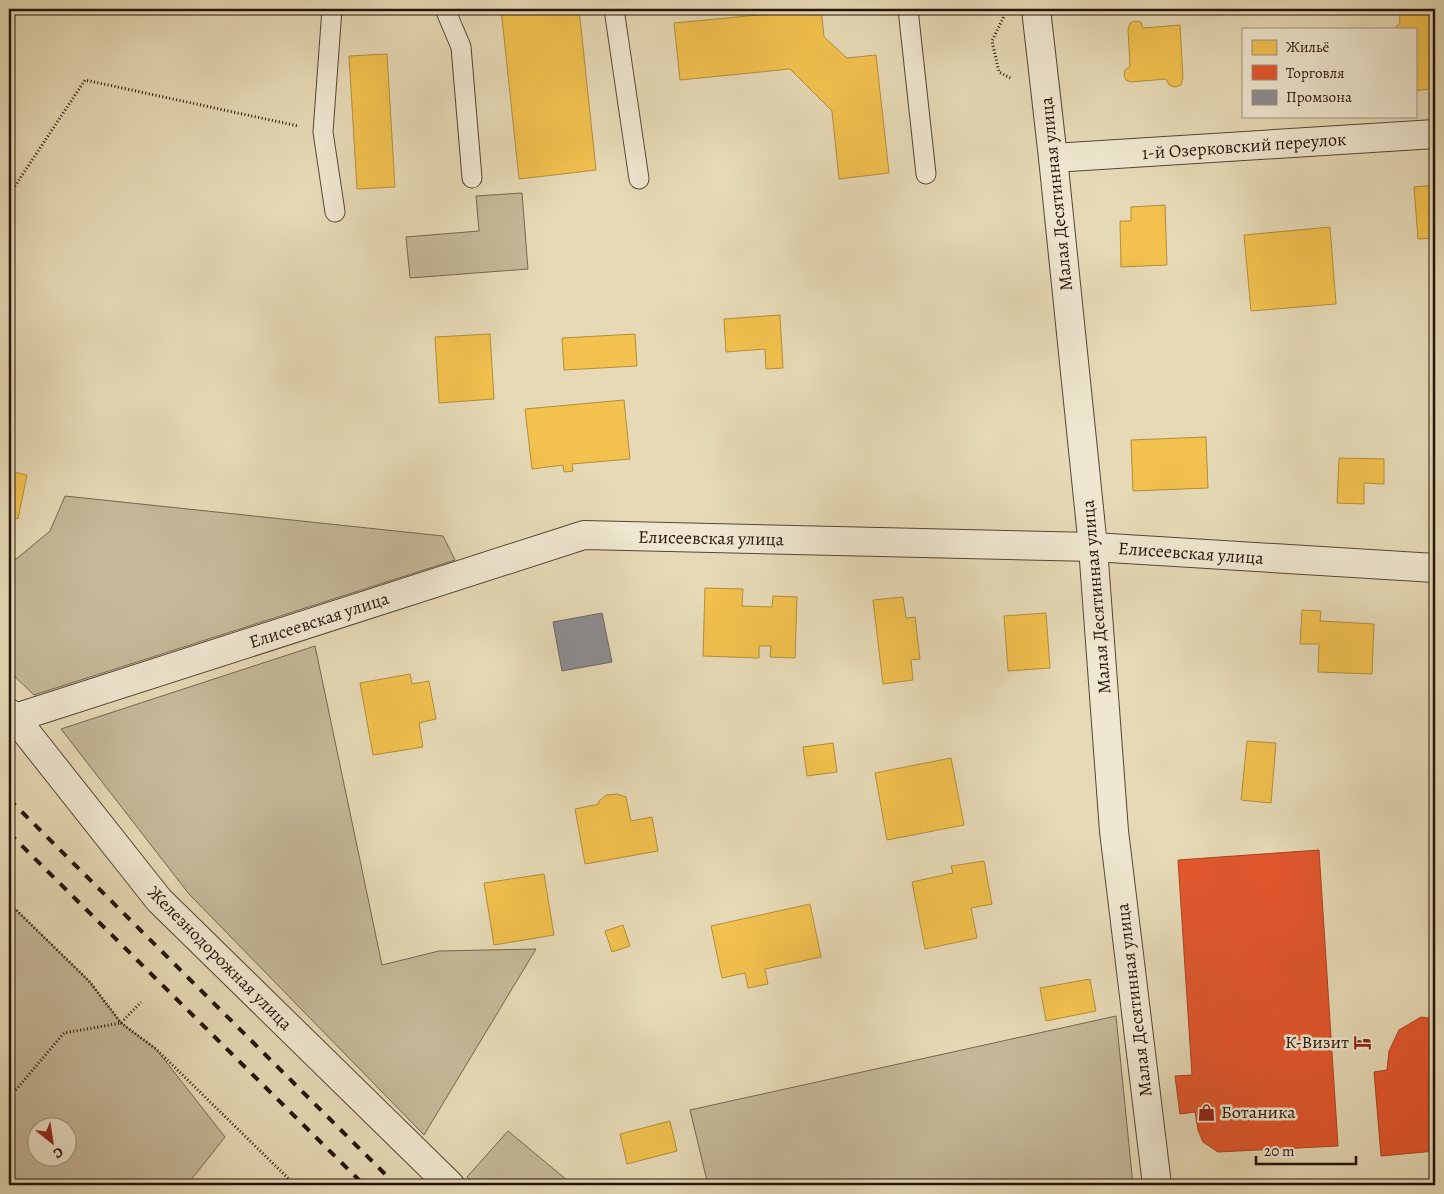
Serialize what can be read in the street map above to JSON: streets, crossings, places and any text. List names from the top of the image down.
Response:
{
  "streets": {
    "street": [
      "1-й Озерковский переулок",
      "Малая Десятинная улица",
      "Елисеевская улица",
      "Железнодорожная улица"
    ]
  },
  "crossings": [
    ["1-й Озерковский переулок", "Малая Десятинная улица"],
    ["Малая Десятинная улица", "Елисеевская улица"],
    ["Елисеевская улица", "Железнодорожная улица"]
  ],
  "places": {
    "hotel": ["К-Визит"],
    "shop": ["Ботаника"]
  },
  "legend": ["Жильё", "Торговля", "Промзона"],
  "scale_bar": "20 m",
  "north": "bottom right"
}
